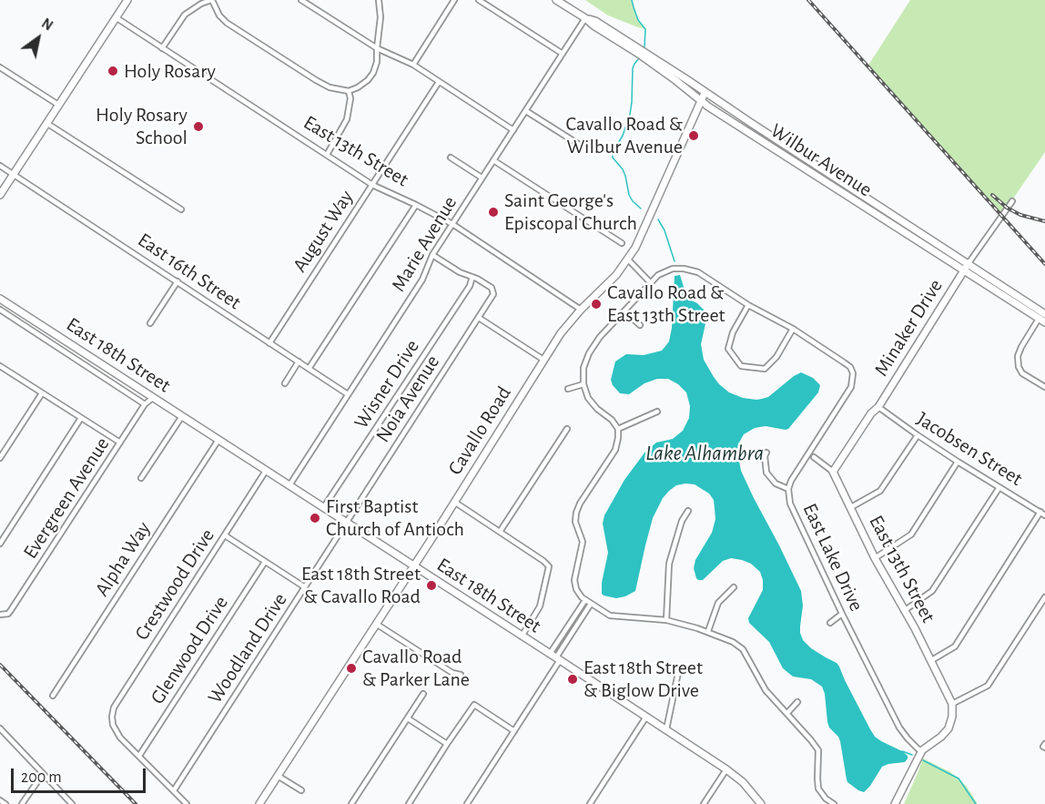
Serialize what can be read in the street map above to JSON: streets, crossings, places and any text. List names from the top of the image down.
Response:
{
  "streets": {
    "main road": [
      "East 13th Street",
      "Wilbur Avenue",
      "Minaker Drive",
      "East 18th Street",
      "Cavallo Road"
    ],
    "street": [
      "August Way",
      "Marie Avenue",
      "East 16th Street",
      "Wisner Drive",
      "Noia Avenue",
      "Jacobsen Street",
      "Evergreen Avenue",
      "East Lake Drive",
      "Alpha Way",
      "Crestwood Drive",
      "Woodland Drive",
      "Glenwood Drive"
    ]
  },
  "crossings": [
    ["East 13th Street", "August Way"],
    ["East 13th Street", "Marie Avenue"],
    ["East 13th Street", "Minaker Drive"],
    ["East 13th Street", "Cavallo Road"],
    ["Wilbur Avenue", "Marie Avenue"],
    ["Wilbur Avenue", "Minaker Drive"],
    ["Wilbur Avenue", "Cavallo Road"],
    ["August Way", "East 16th Street"],
    ["Marie Avenue", "East 16th Street"],
    ["Marie Avenue", "East 18th Street"],
    ["Minaker Drive", "Jacobsen Street"],
    ["East 18th Street", "Wisner Drive"],
    ["East 18th Street", "Noia Avenue"],
    ["East 18th Street", "Cavallo Road"],
    ["East 18th Street", "Evergreen Avenue"],
    ["East 18th Street", "Alpha Way"],
    ["East 18th Street", "Crestwood Drive"],
    ["East 18th Street", "Woodland Drive"],
    ["Wisner Drive", "Noia Avenue"],
    ["Noia Avenue", "Woodland Drive"],
    ["Crestwood Drive", "Glenwood Drive"]
  ],
  "water": ["Lake Alhambra"],
  "places": [
    "Holy Rosary",
    "Holy Rosary School",
    "Cavallo Road & Wilbur Avenue",
    "Saint George's Episcopal Church",
    "Cavallo Road & East 13th Street",
    "First Baptist Church of Antioch",
    "East 18th Street & Cavallo Road",
    "Cavallo Road & Parker Lane",
    "East 18th Street & Biglow Drive"
  ],
  "scale_bar": "200 m",
  "north": "top right"
}
